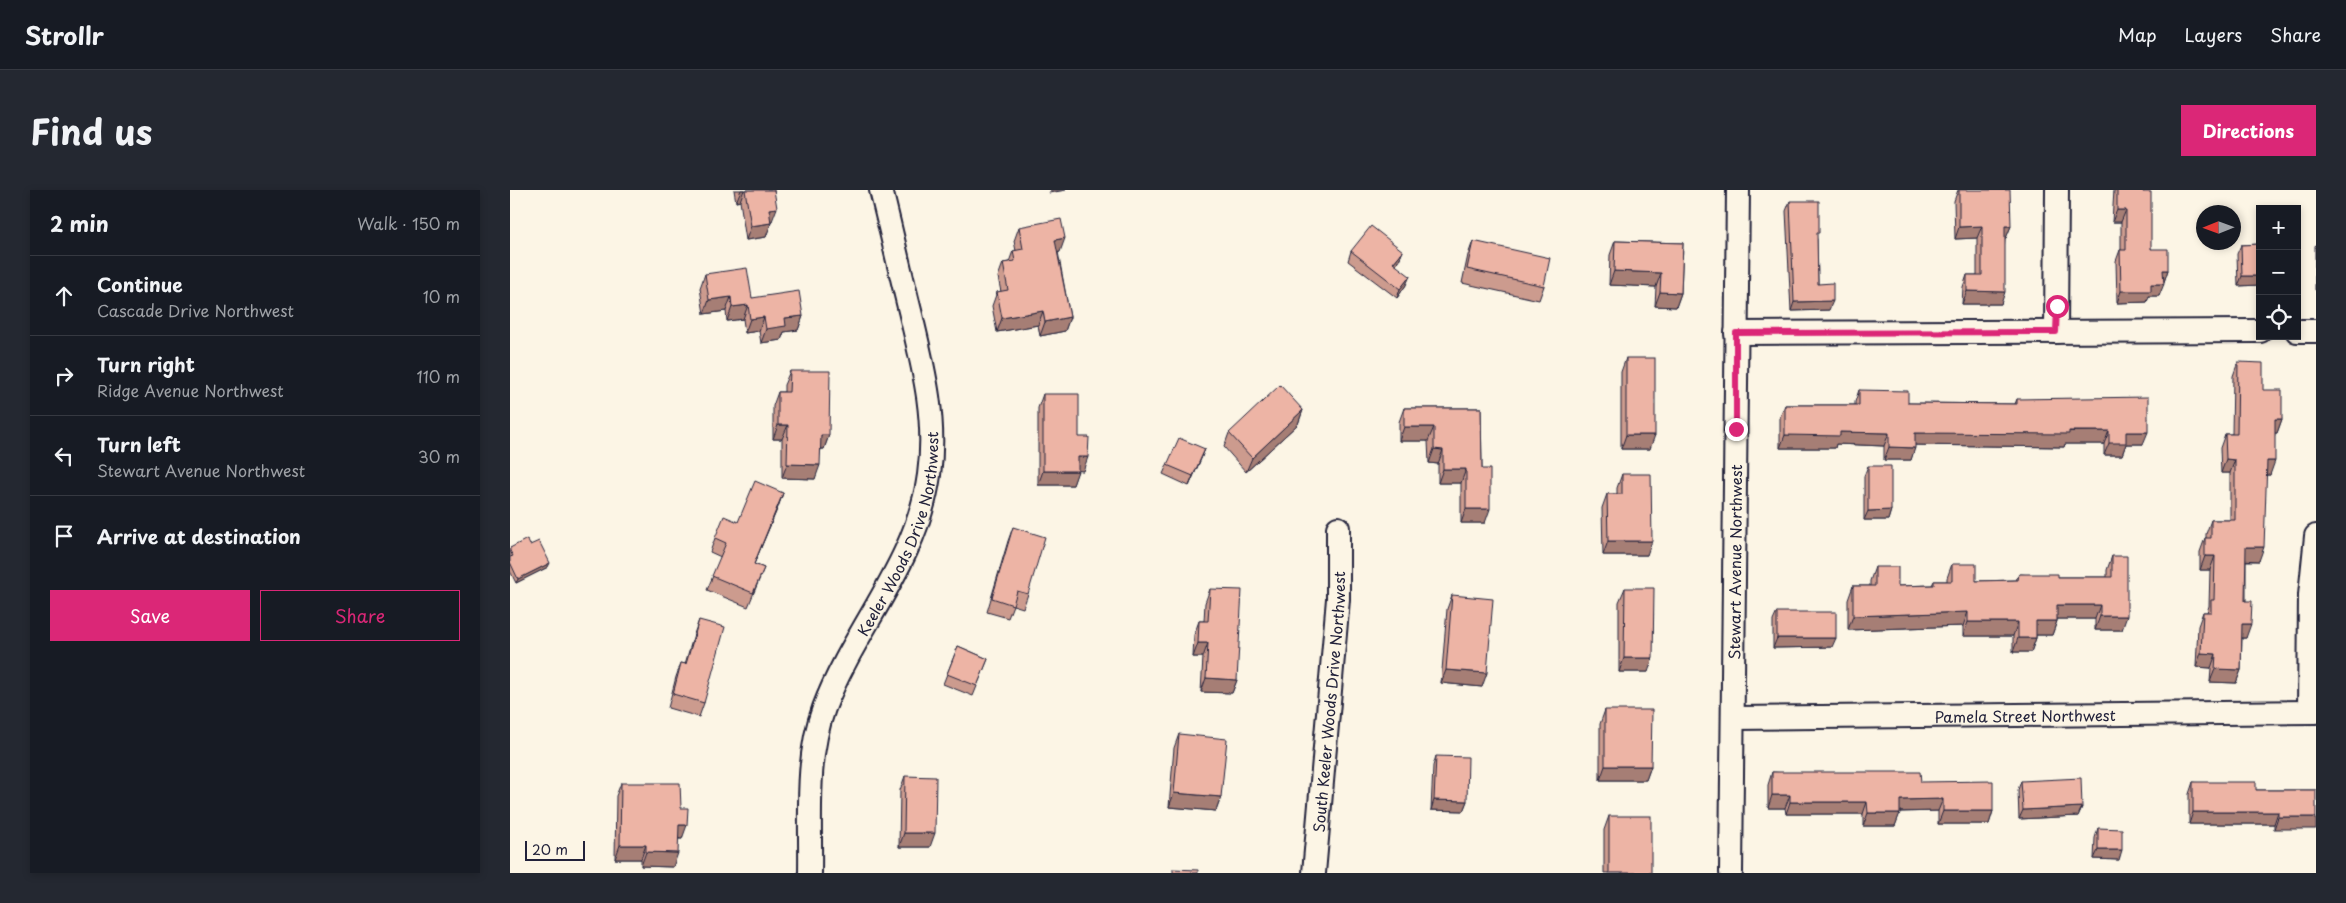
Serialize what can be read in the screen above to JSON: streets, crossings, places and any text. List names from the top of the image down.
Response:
{
  "streets": {
    "street": [
      "Keeler Woods Drive Northwest",
      "Stewart Avenue Northwest",
      "South Keeler Woods Drive Northwest",
      "Pamela Street Northwest"
    ]
  },
  "crossings": [
    ["Stewart Avenue Northwest", "Pamela Street Northwest"]
  ],
  "scale_bar": "20 m",
  "north": "left",
  "page": {
    "header": "Strollr",
    "nav": ["Map", "Layers", "Share"],
    "title": "Find us",
    "buttons": [
      "Directions",
      ["Save", "Share"]
    ],
    "heading": ["2 min", "Walk · 150 m"],
    "map_buttons": ["+", "−"],
    "list": [
      ["Continue", "Cascade Drive Northwest", "10 m"],
      ["Turn right", "Ridge Avenue Northwest", "110 m"],
      ["Turn left", "Stewart Avenue Northwest", "30 m"],
      "Arrive at destination"
    ],
    "scale": "20 m"
  }
}
